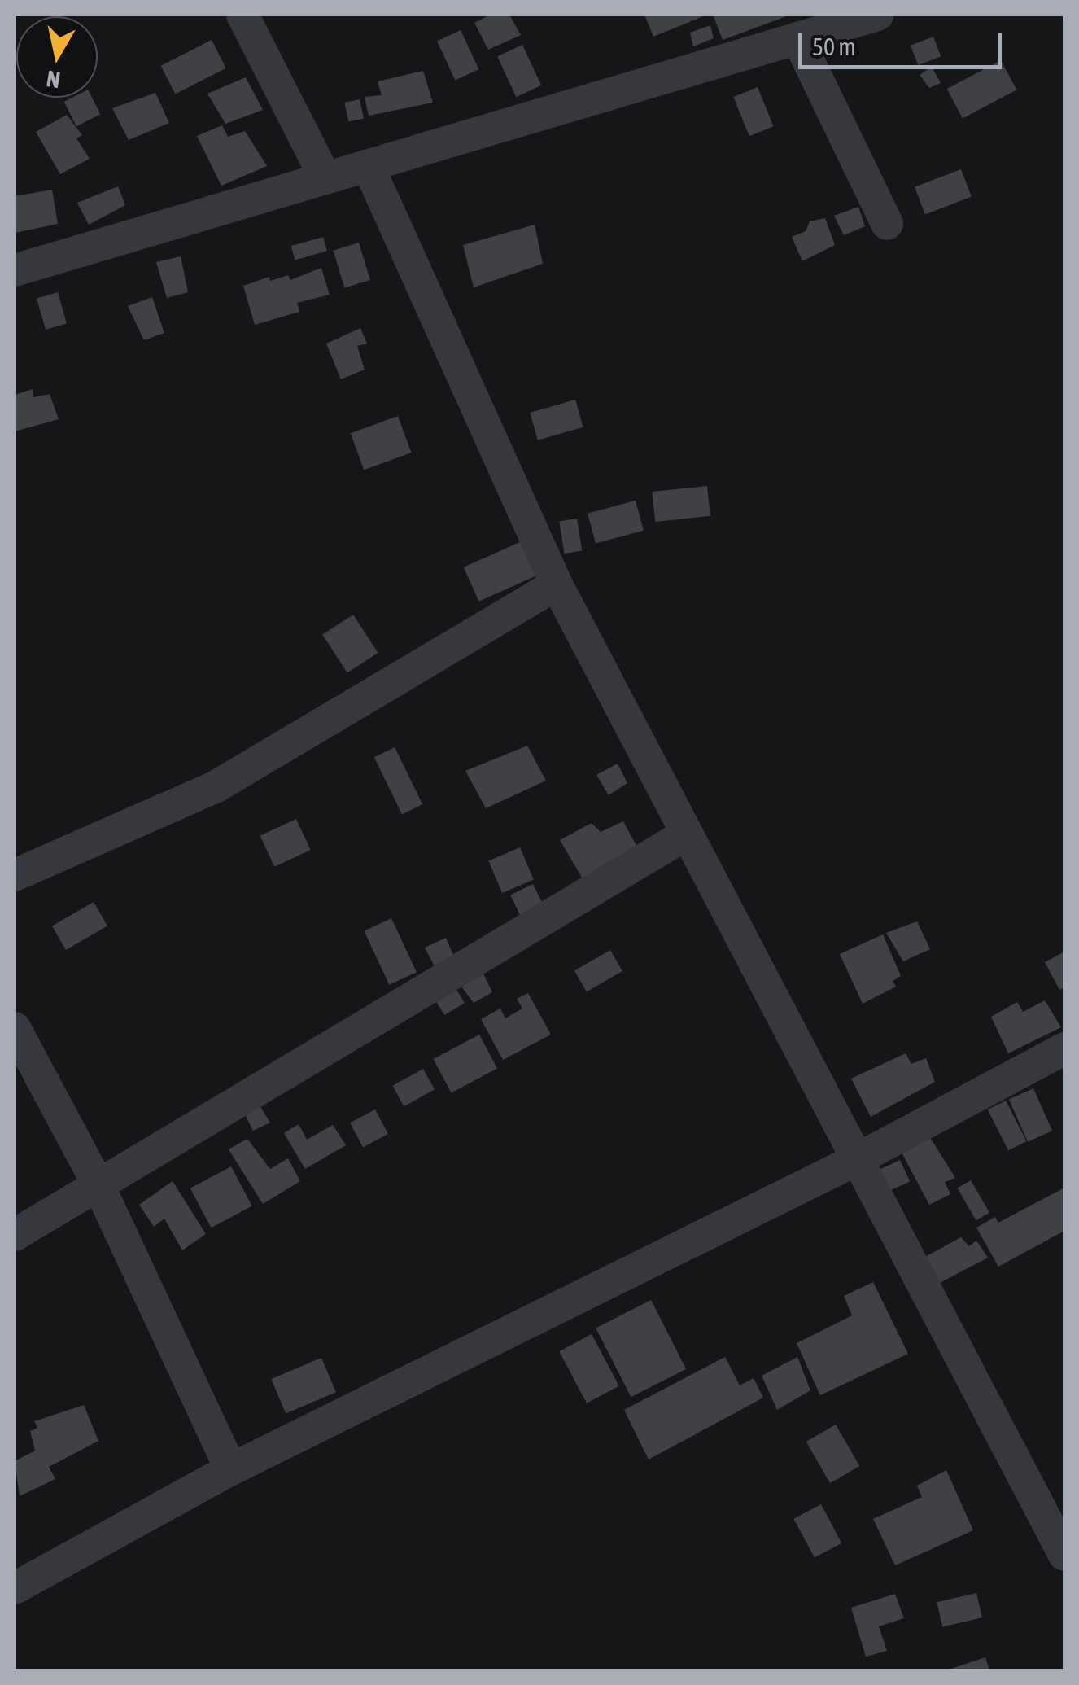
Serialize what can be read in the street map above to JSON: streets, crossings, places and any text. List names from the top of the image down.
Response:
{
  "scale_bar": "50 m",
  "north": "bottom"
}
